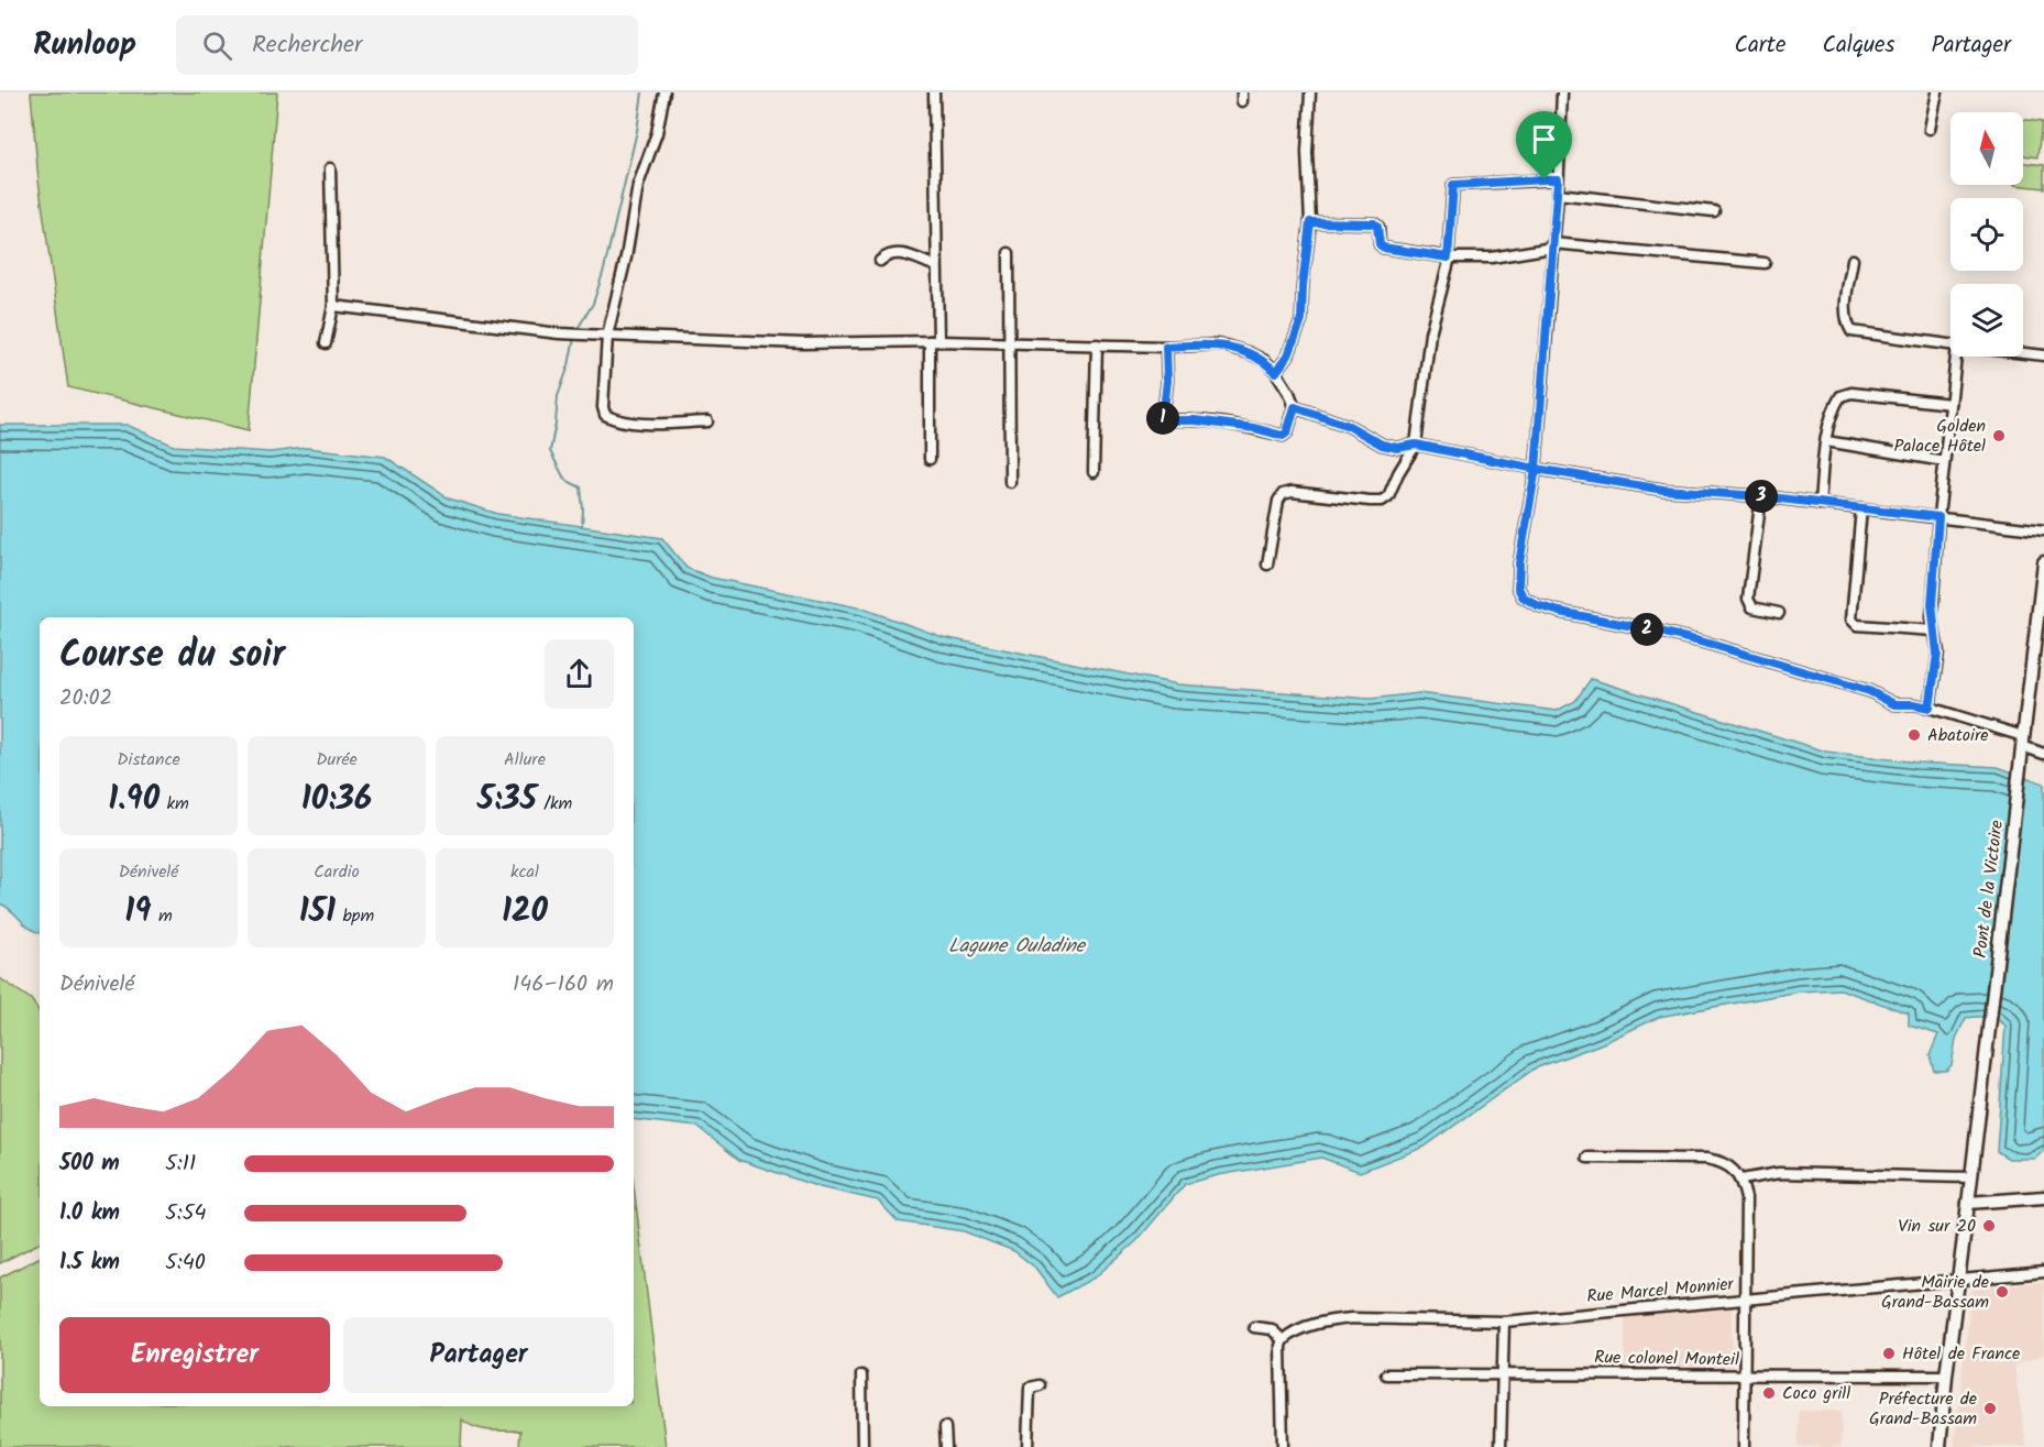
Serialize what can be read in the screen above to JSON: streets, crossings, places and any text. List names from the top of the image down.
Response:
{
  "streets": {
    "street": ["Pont de la Victoire", "Rue Marcel Monnier", "Rue colonel Monteil"]
  },
  "crossings": [
    ["Pont de la Victoire", "Rue Marcel Monnier"],
    ["Pont de la Victoire", "Rue colonel Monteil"]
  ],
  "water": ["Lagune Ouladine"],
  "places": [
    "Golden Palace Hôtel",
    "Abatoire",
    "Vin sur 20",
    "Mairie de Grand-Bassam",
    "Hôtel de France",
    "Coco grill",
    "Préfecture de Grand-Bassam"
  ],
  "north": "top",
  "page": {
    "header": "Runloop",
    "search": "Rechercher",
    "nav": ["Carte", "Calques", "Partager"],
    "pins": ["1", "3", "2"],
    "heading": ["Course du soir", "20:02"],
    "stats": [
      ["Distance", "1.90 km"],
      ["Durée", "10:36"],
      ["Allure", "5:35 /km"],
      ["Dénivelé", "19 m"],
      ["Cardio", "151 bpm"],
      ["kcal", "120"]
    ],
    "chart": ["Dénivelé", "146–160 m"],
    "list": [
      {
        "name": "500 m",
        "note": "5:11"
      },
      {
        "name": "1.0 km",
        "note": "5:54"
      },
      {
        "name": "1.5 km",
        "note": "5:40"
      }
    ],
    "buttons": ["Enregistrer", "Partager"]
  }
}
